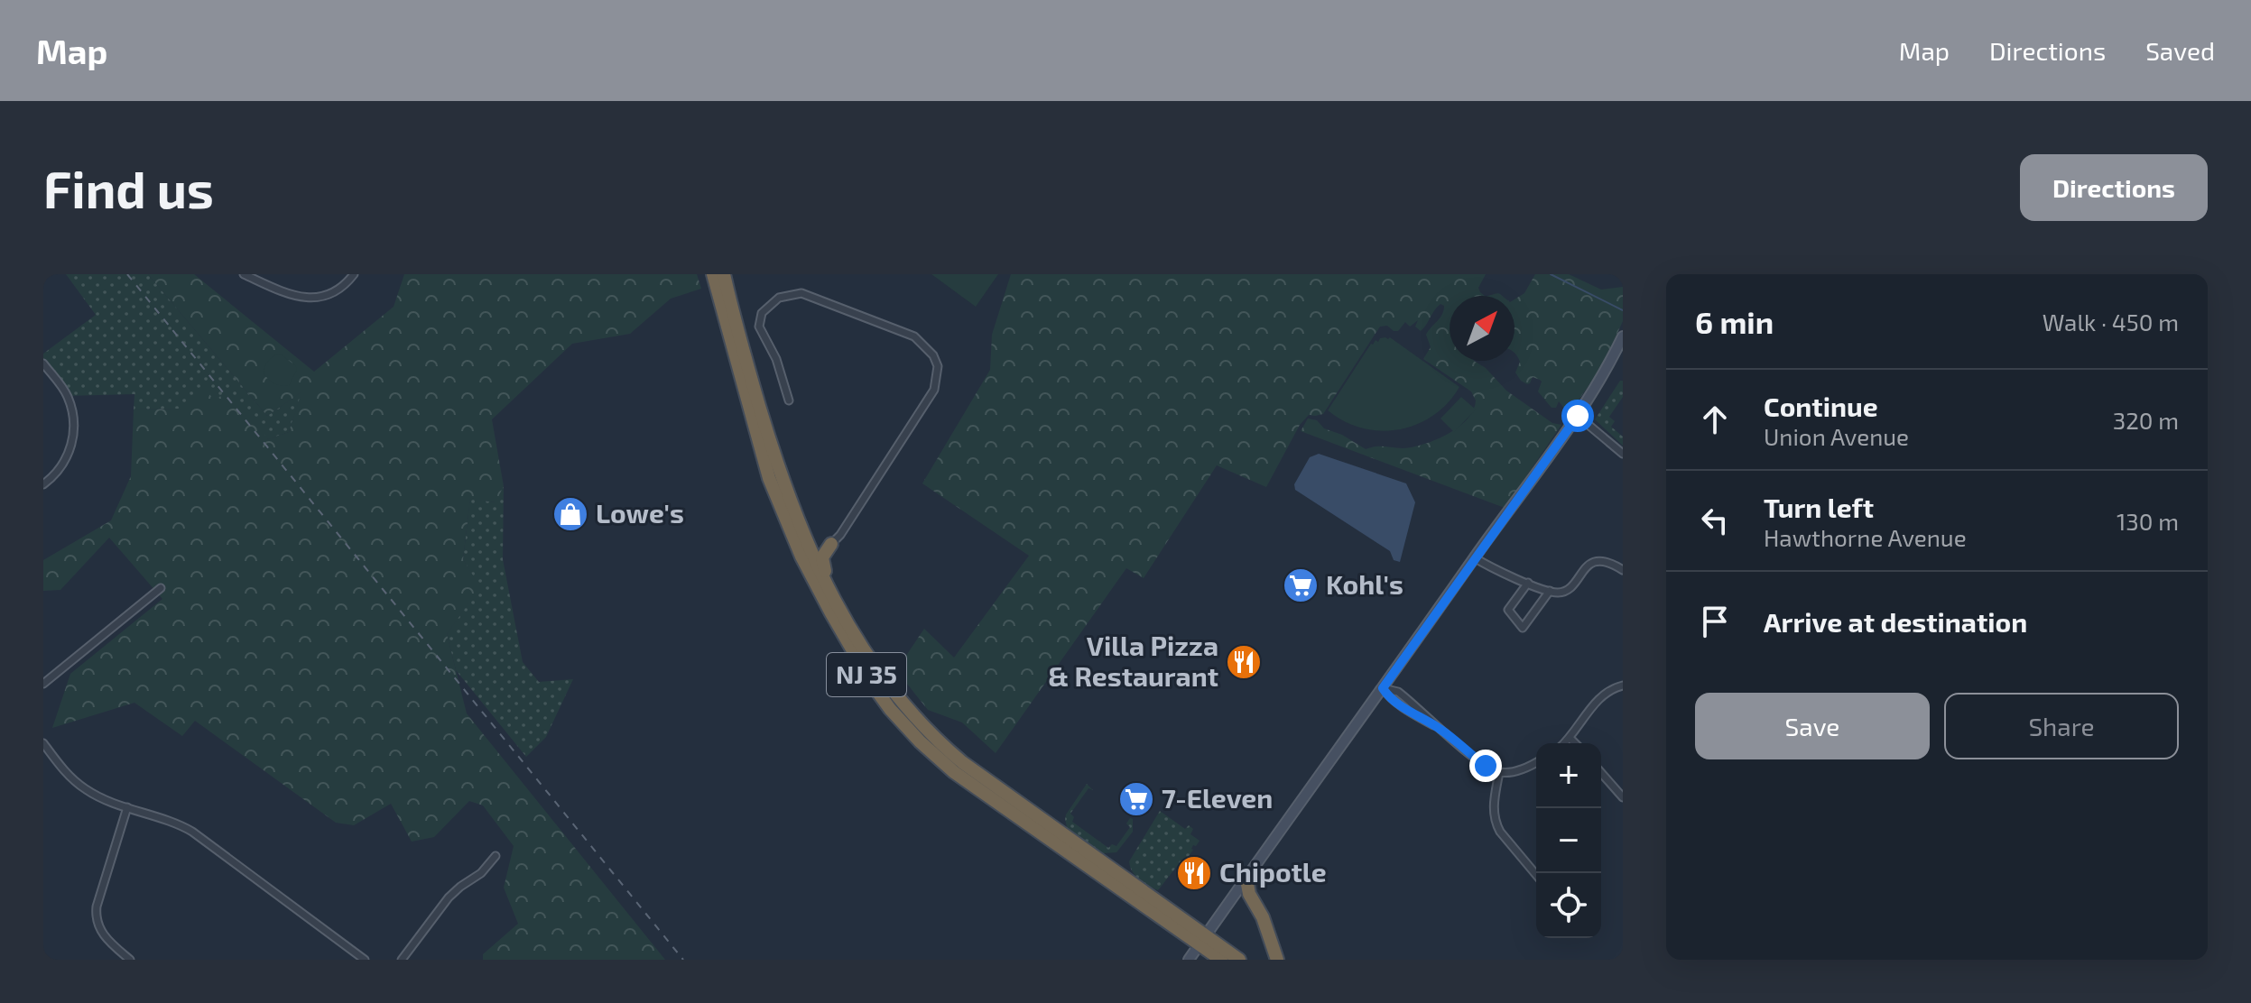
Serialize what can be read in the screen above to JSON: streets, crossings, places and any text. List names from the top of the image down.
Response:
{
  "streets": {
    "highway": ["NJ 35"]
  },
  "places": {
    "shop": ["Lowe's"],
    "supermarket": ["Kohl's", "7-Eleven"],
    "restaurant": ["Villa Pizza & Restaurant", "Chipotle"]
  },
  "north": "top right",
  "page": {
    "header": "Map",
    "nav": ["Map", "Directions", "Saved"],
    "buttons": [
      "Directions",
      ["Save", "Share"]
    ],
    "title": "Find us",
    "heading": ["6 min", "Walk · 450 m"],
    "list": [
      ["Continue", "Union Avenue", "320 m"],
      ["Turn left", "Hawthorne Avenue", "130 m"],
      "Arrive at destination"
    ],
    "map_buttons": ["+", "−"]
  }
}
